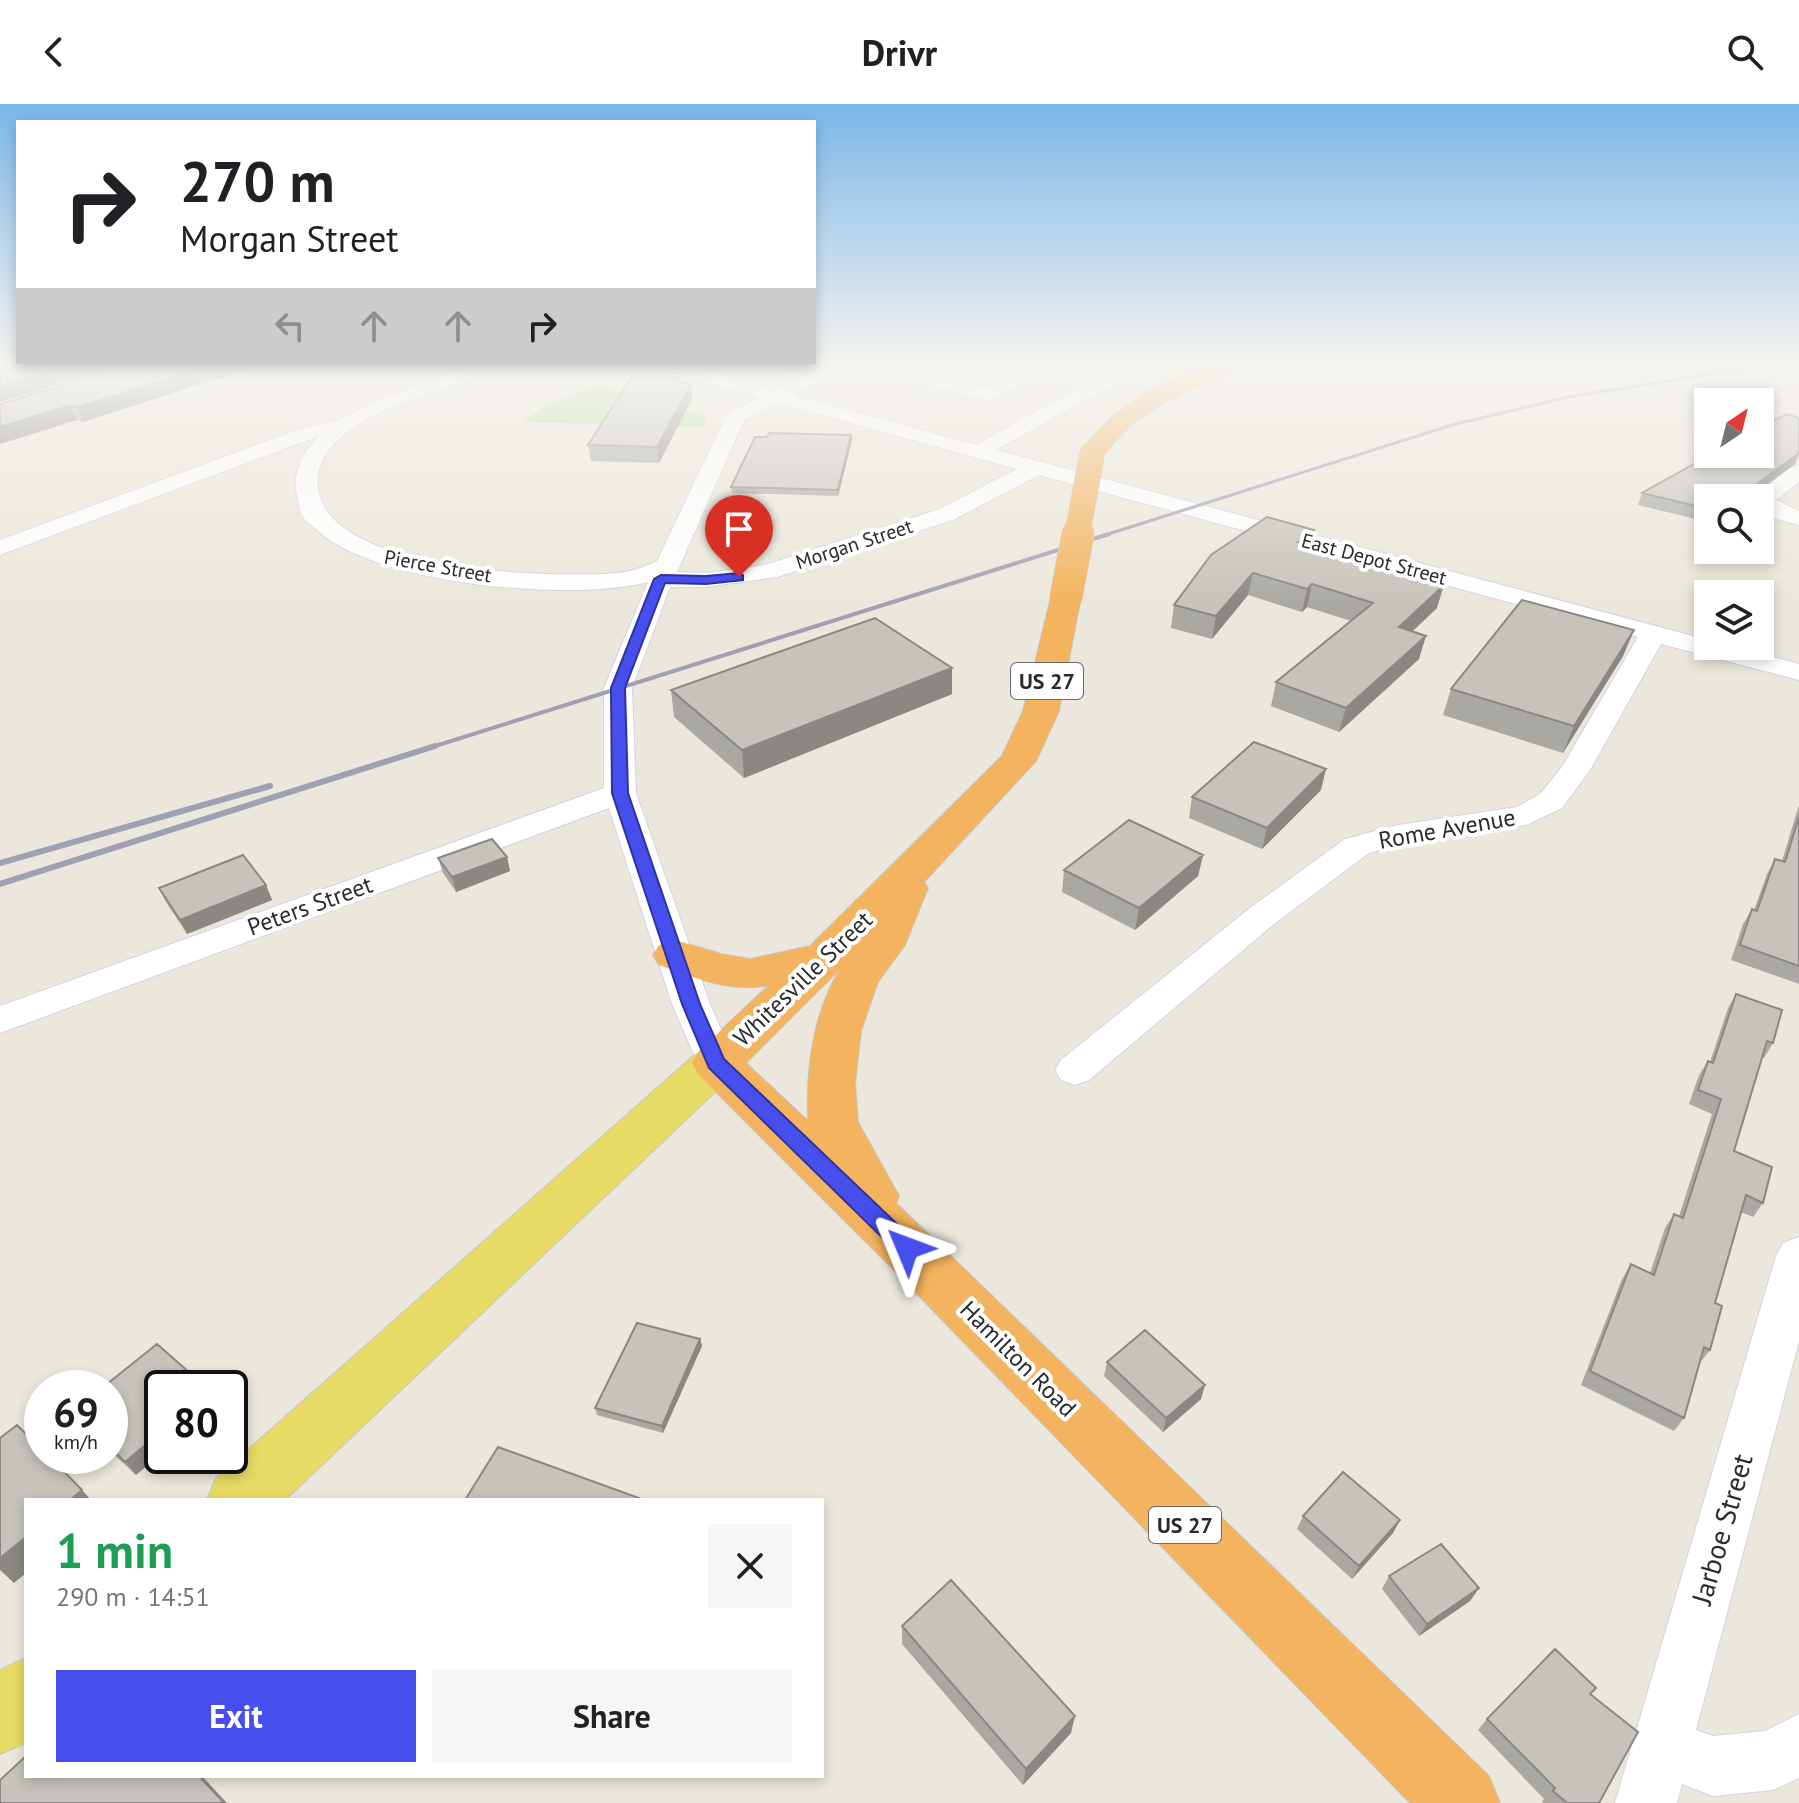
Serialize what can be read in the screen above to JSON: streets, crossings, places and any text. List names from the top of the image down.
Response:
{
  "streets": {
    "highway": ["US 27", "Whitesville Street", "Hamilton Road"],
    "street": [
      "Morgan Street",
      "East Depot Street",
      "Pierce Street",
      "Rome Avenue",
      "Peters Street",
      "Jarboe Street"
    ]
  },
  "crossings": [
    ["Morgan Street", "East Depot Street"],
    ["Morgan Street", "Pierce Street"],
    ["Morgan Street", "Hamilton Road"],
    ["East Depot Street", "Rome Avenue"],
    ["Peters Street", "Hamilton Road"],
    ["Whitesville Street", "Hamilton Road"]
  ],
  "north": "top right",
  "page": {
    "header": "Drivr",
    "turn": ["270 m", "Morgan Street"],
    "speed": "69 km/h",
    "limit": "80",
    "heading": ["1 min", "290 m · 14:51"],
    "buttons": ["Exit", "Share"]
  }
}
